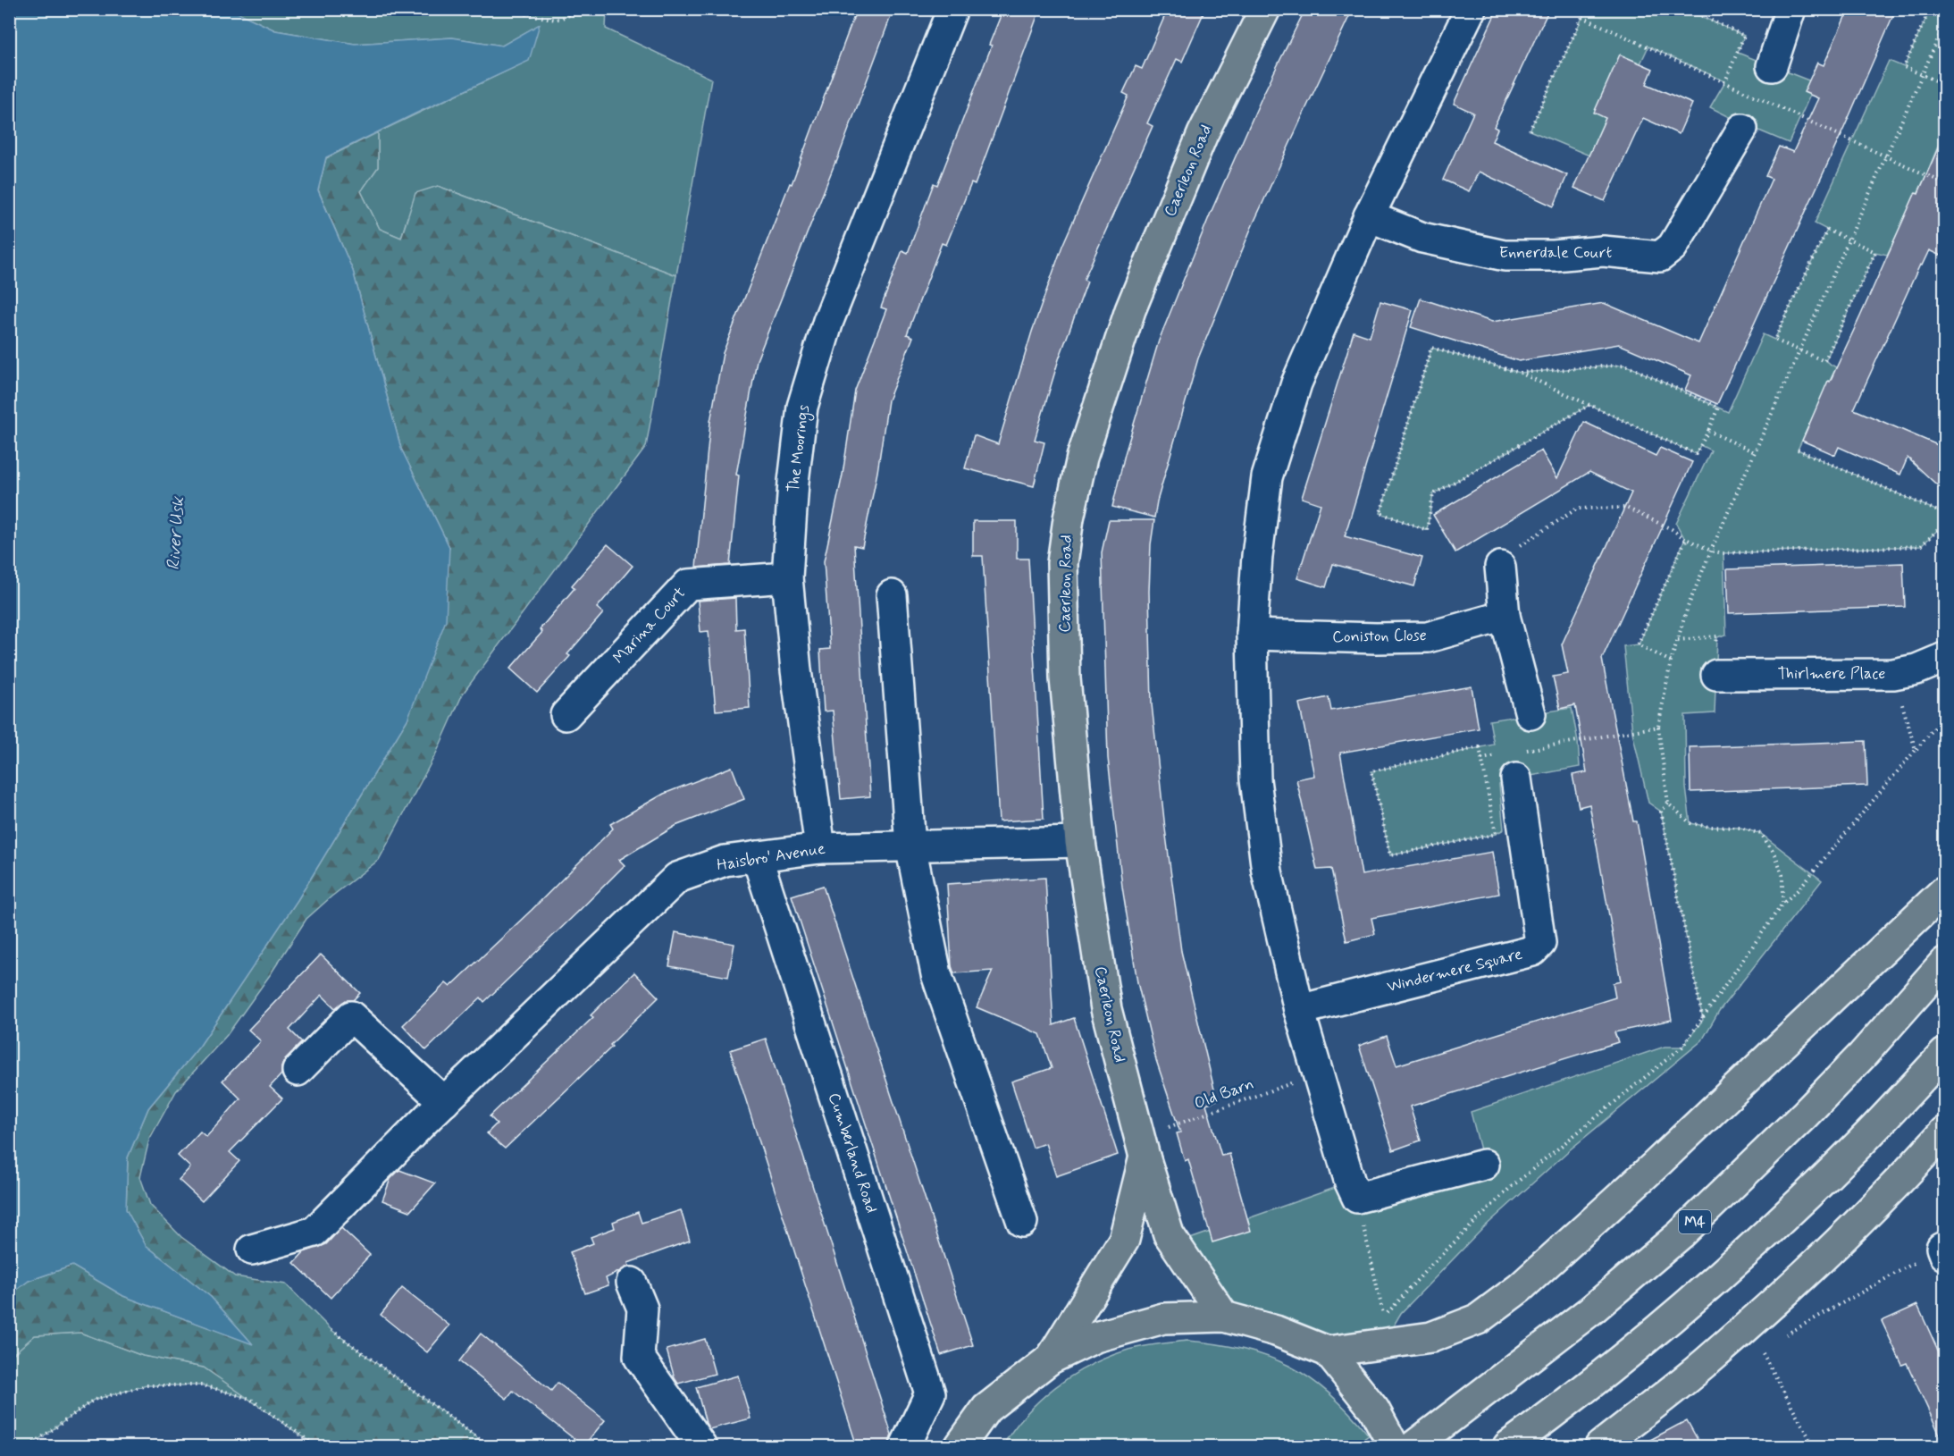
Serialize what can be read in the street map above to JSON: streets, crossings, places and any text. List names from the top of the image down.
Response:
{
  "streets": {
    "main road": ["Caerleon Road", "M4"],
    "street": [
      "Ennerdale Court",
      "The Moorings",
      "Marina Court",
      "Coniston Close",
      "Thirlmere Place",
      "Haisbro' Avenue",
      "Windermere Square",
      "Cumberland Road"
    ],
    "path": ["Old Barn"]
  },
  "crossings": [
    ["Caerleon Road", "Haisbro' Avenue"],
    ["Caerleon Road", "Old Barn"],
    ["The Moorings", "Marina Court"],
    ["The Moorings", "Haisbro' Avenue"],
    ["Haisbro' Avenue", "Cumberland Road"]
  ],
  "water": ["River Usk"]
}
